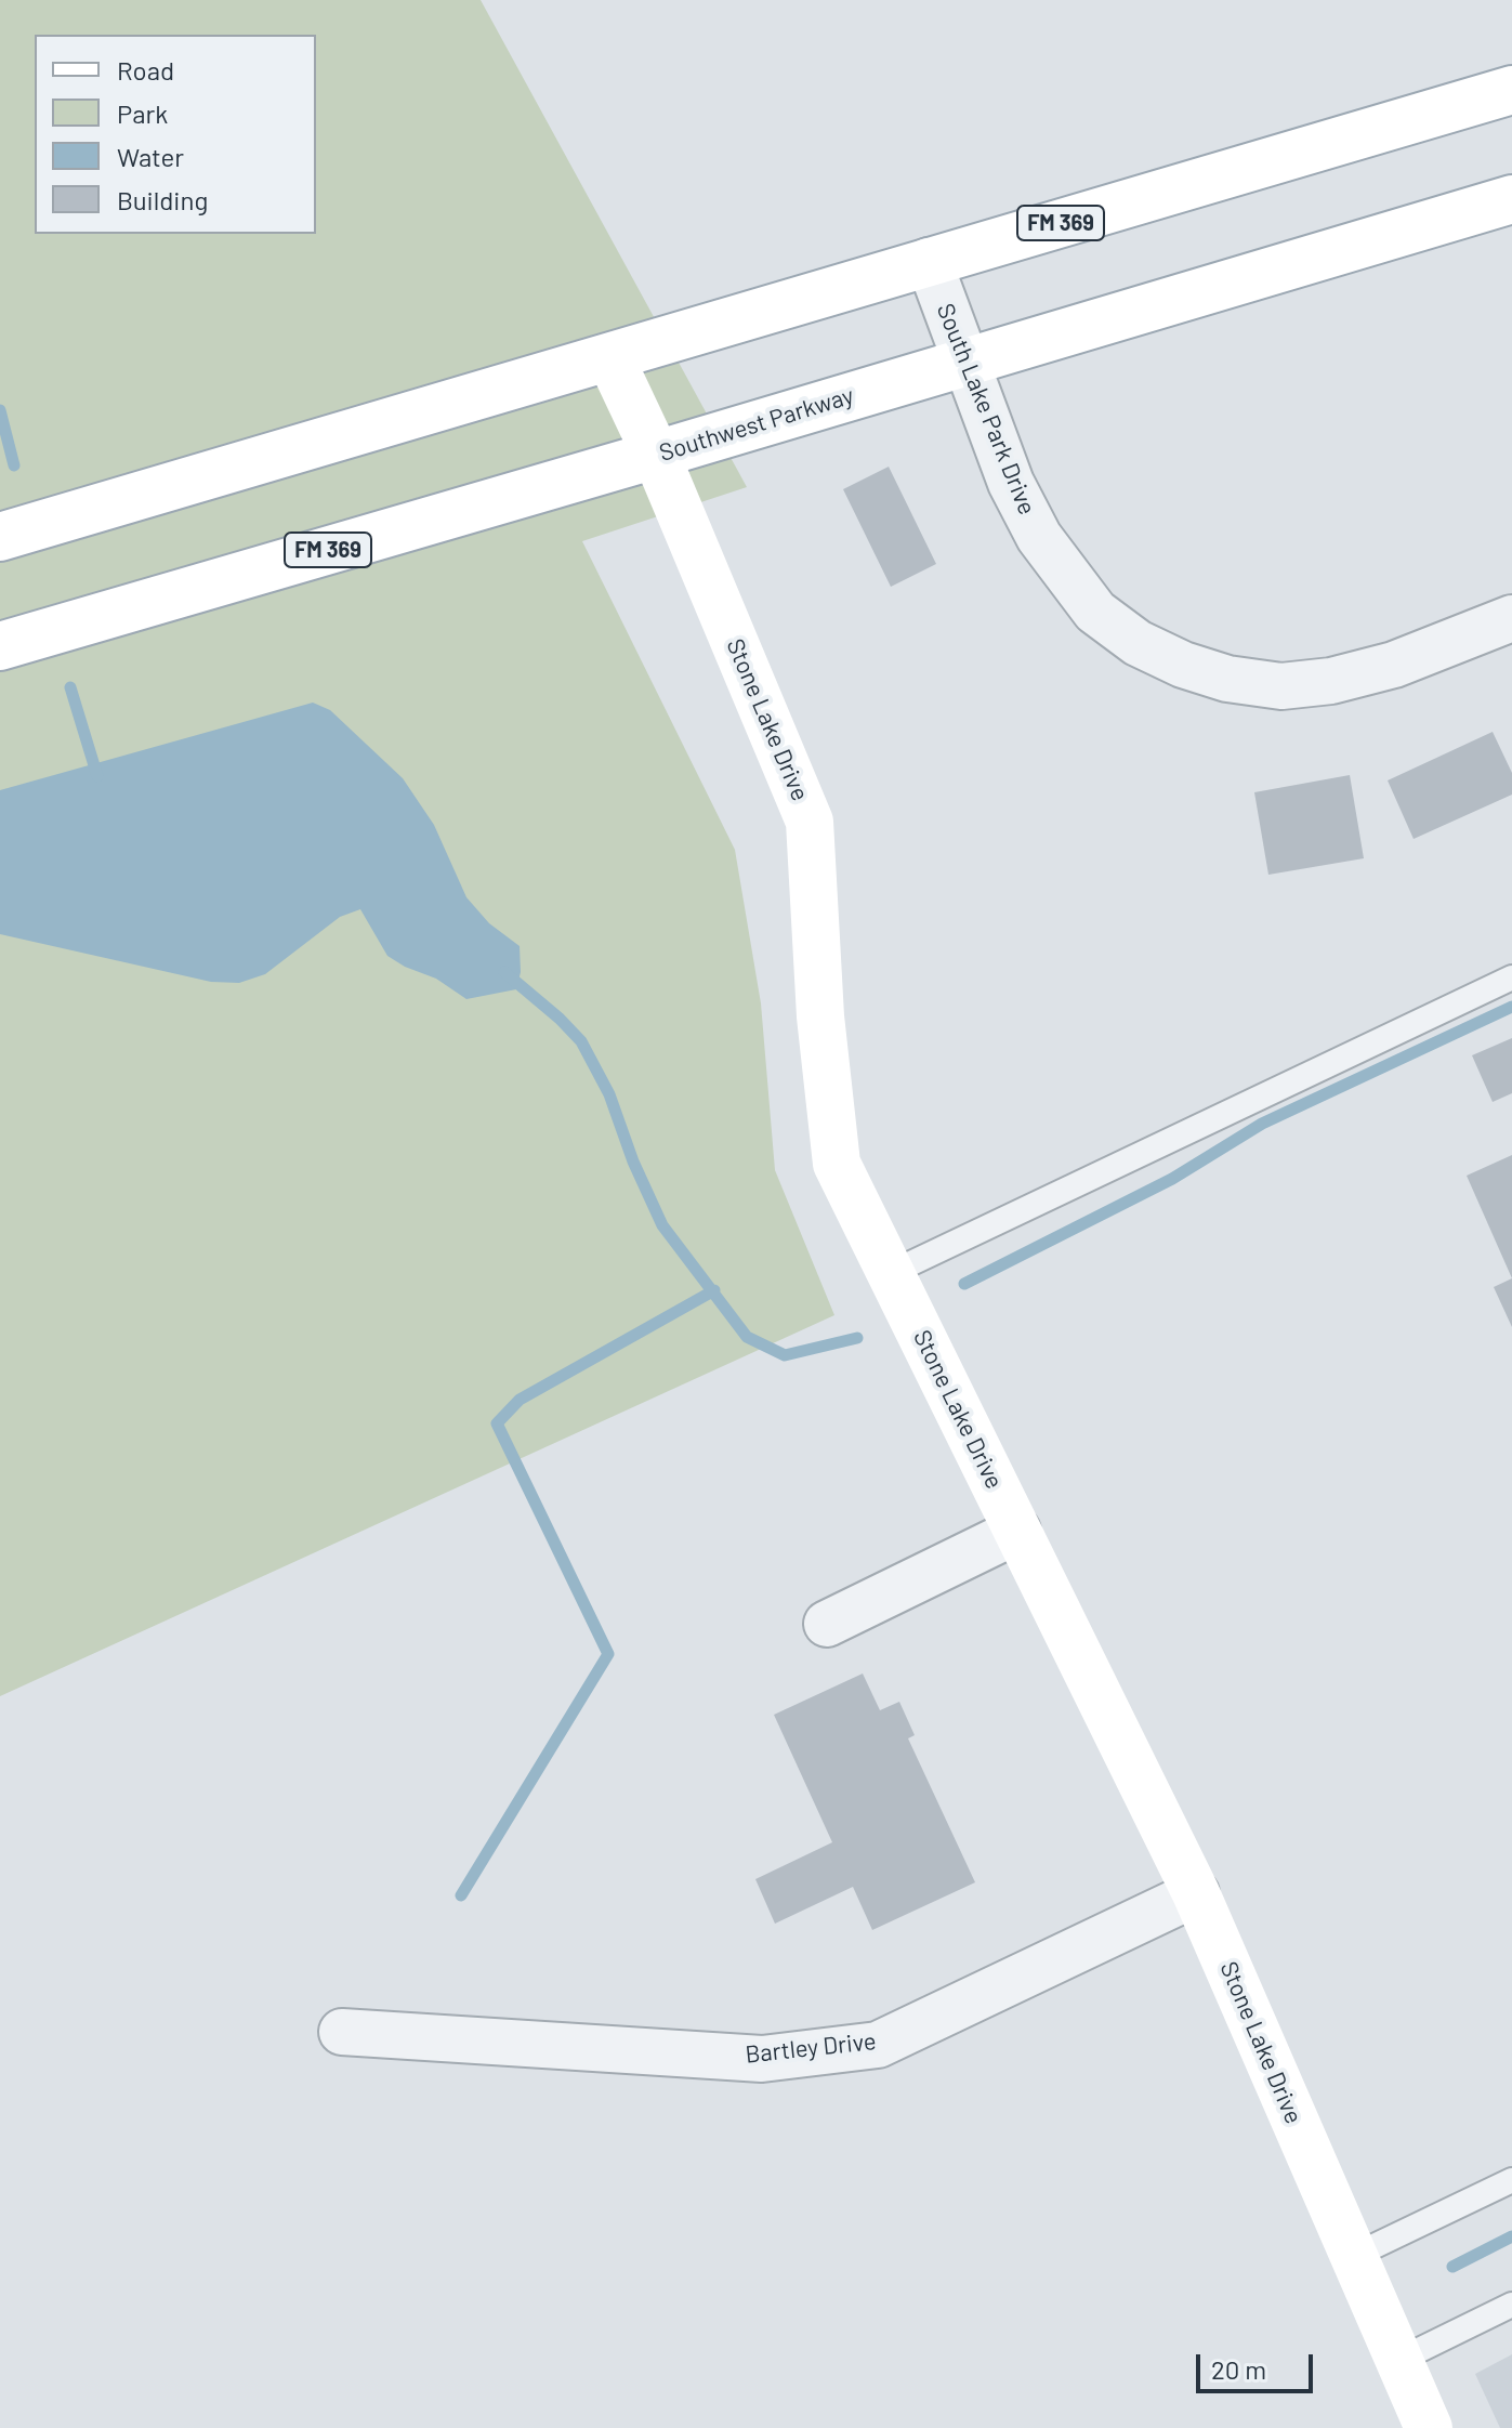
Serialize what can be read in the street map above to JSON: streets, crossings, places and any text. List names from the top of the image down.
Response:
{
  "streets": {
    "main road": ["FM 369", "Southwest Parkway", "Stone Lake Drive"],
    "street": ["South Lake Park Drive", "Bartley Drive"]
  },
  "crossings": [
    ["FM 369", "South Lake Park Drive"],
    ["FM 369", "Stone Lake Drive"],
    ["South Lake Park Drive", "Southwest Parkway"],
    ["Southwest Parkway", "Stone Lake Drive"],
    ["Stone Lake Drive", "Bartley Drive"]
  ],
  "legend": [
    "Road",
    "Park",
    "Water",
    "Building"
  ],
  "scale_bar": "20 m"
}
